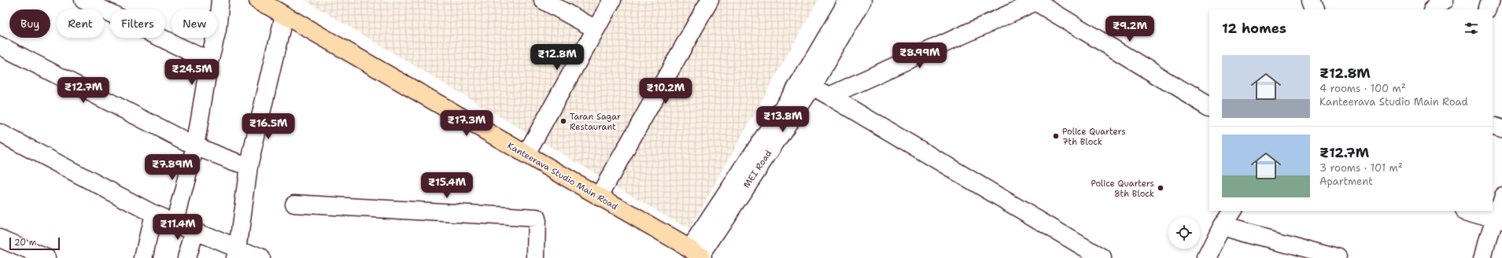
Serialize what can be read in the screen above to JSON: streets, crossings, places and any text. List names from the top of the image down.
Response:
{
  "streets": {
    "main road": ["Kanteerava Studio Main Road"],
    "street": ["MEI Road"]
  },
  "crossings": [
    ["MEI Road", "Kanteerava Studio Main Road"]
  ],
  "places": ["Taran Sagar Restaurant", "Police Quarters 7th Block", "Police Quarters 8th Block"],
  "scale_bar": "20 m",
  "page": {
    "chip": [
      "Buy",
      "Rent",
      "Filters",
      "New"
    ],
    "heading": "12 homes",
    "price": [
      "₹9.2M",
      "₹8.99M",
      "₹12.8M",
      "₹24.5M",
      "₹12.7M",
      "₹10.2M",
      "₹13.8M",
      "₹17.3M",
      "₹16.5M",
      "₹7.89M",
      "₹15.4M",
      "₹11.4M"
    ],
    "list": [
      {
        "name": "₹12.8M",
        "note": "4 rooms · 100 m² · Kanteerava Studio Main Road"
      },
      {
        "name": "₹12.7M",
        "note": "3 rooms · 101 m² · Apartment"
      }
    ],
    "scale": "20 m"
  }
}
